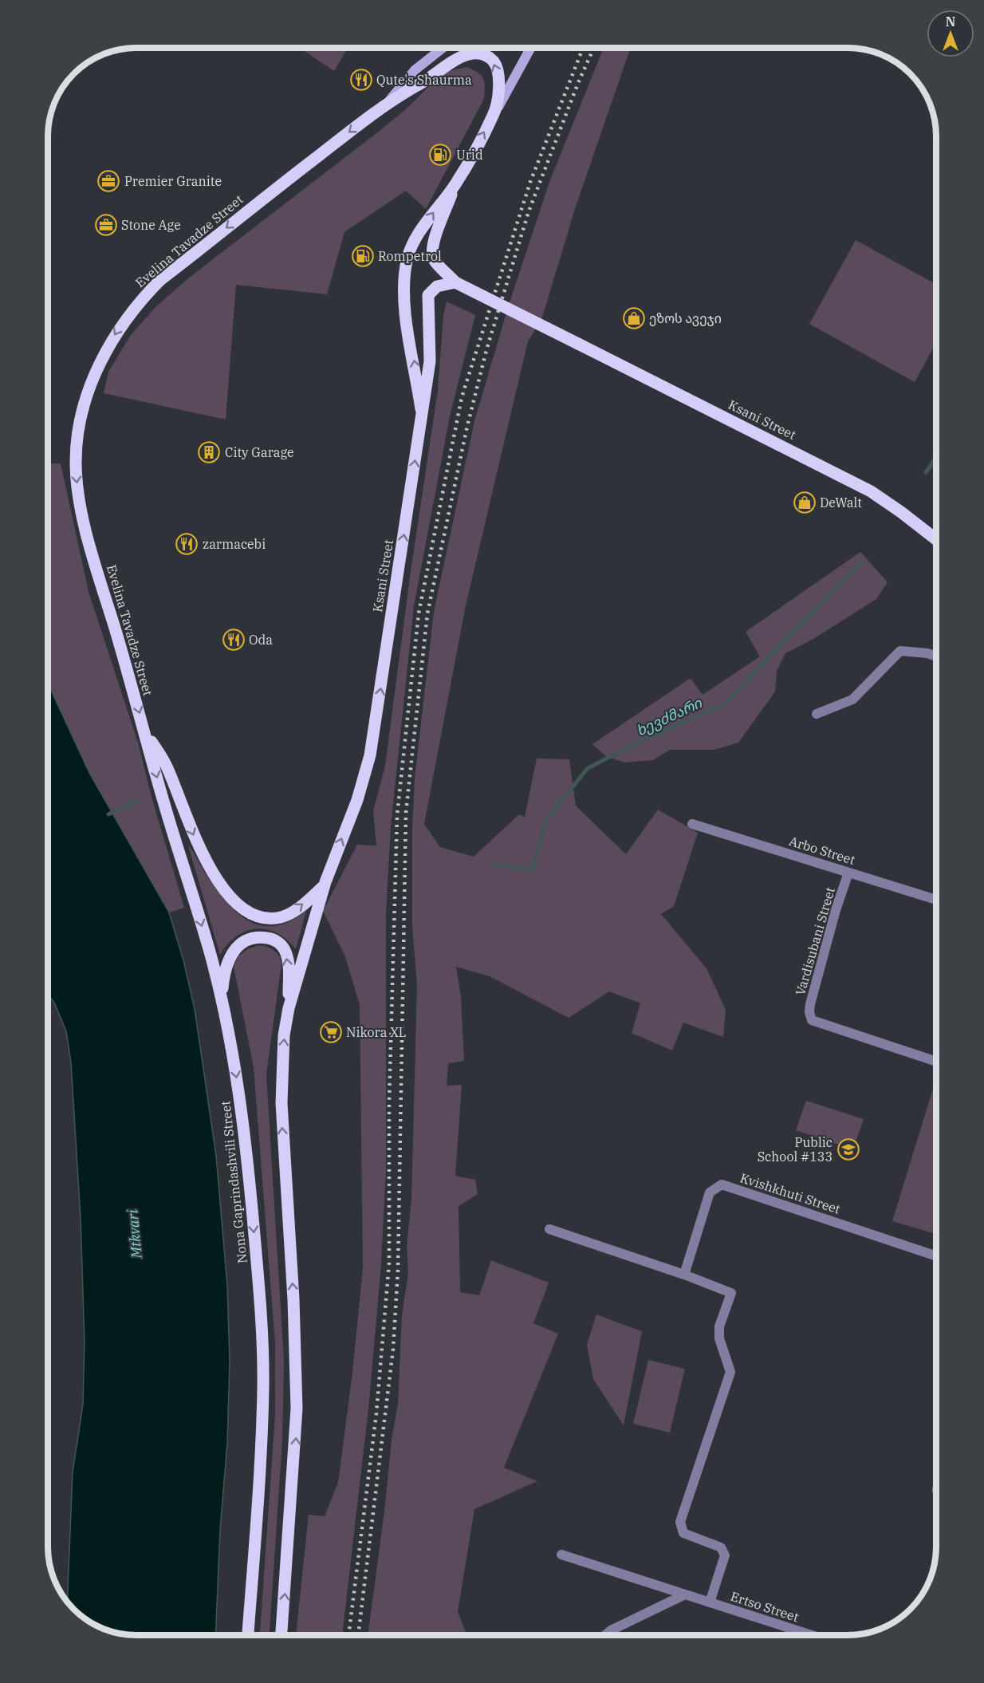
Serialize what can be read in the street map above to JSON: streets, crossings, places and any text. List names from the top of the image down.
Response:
{
  "streets": {
    "main road": ["Evelina Tavadze Street", "Ksani Street", "Nona Gaprindashvili Street"],
    "street": [
      "Arbo Street",
      "Vardisubani Street",
      "Kvishkhuti Street",
      "Ertso Street"
    ]
  },
  "crossings": [
    ["Evelina Tavadze Street", "Ksani Street"],
    ["Evelina Tavadze Street", "Nona Gaprindashvili Street"],
    ["Arbo Street", "Vardisubani Street"]
  ],
  "one_way": ["Ksani Street"],
  "water": ["ხევძმარი", "Mtkvari"],
  "places": {
    "restaurant": ["Qute's Shaurma", "zarmacebi", "Oda"],
    "fuel station": ["Urid", "Rompetrol"],
    "office": ["Premier Granite", "Stone Age"],
    "shop": ["ეზოს ავეჯი", "DeWalt"],
    "building": ["City Garage"],
    "supermarket": ["Nikora XL"],
    "school or university": ["Public School #133"]
  },
  "north": "top"
}
